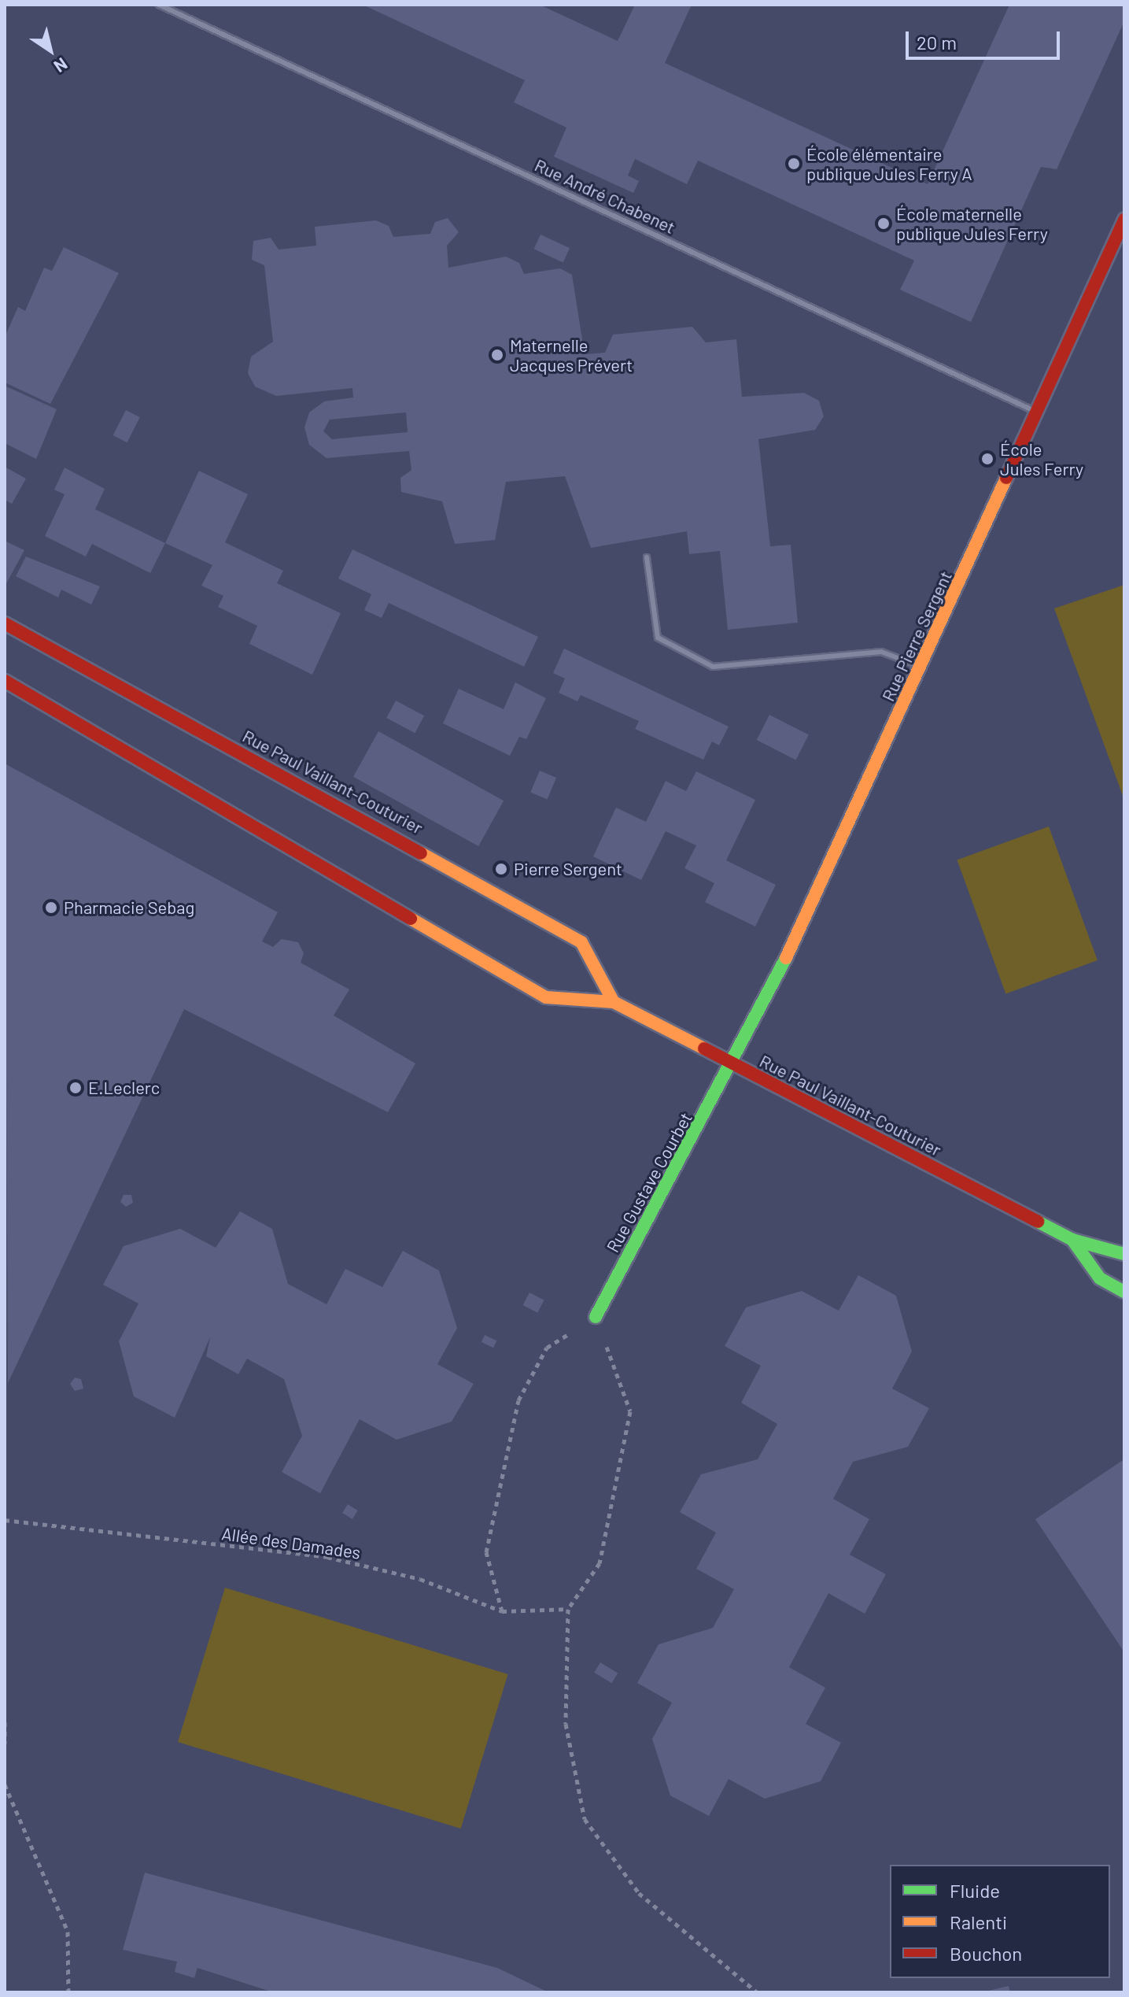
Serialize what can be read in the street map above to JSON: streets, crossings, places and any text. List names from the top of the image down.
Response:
{
  "streets": {
    "main road": ["Rue Pierre Sergent", "Rue Paul Vaillant-Couturier", "Rue Gustave Courbet"],
    "lane": ["Rue André Chabenet"],
    "path": ["Allée des Damades"]
  },
  "crossings": [
    ["Rue André Chabenet", "Rue Pierre Sergent"],
    ["Rue Pierre Sergent", "Rue Paul Vaillant-Couturier"],
    ["Rue Pierre Sergent", "Rue Gustave Courbet"],
    ["Rue Paul Vaillant-Couturier", "Rue Gustave Courbet"]
  ],
  "places": [
    "École élémentaire publique Jules Ferry A",
    "École maternelle publique Jules Ferry",
    "Maternelle Jacques Prévert",
    "École Jules Ferry",
    "Pierre Sergent",
    "Pharmacie Sebag",
    "E.Leclerc"
  ],
  "legend": ["Fluide", "Ralenti", "Bouchon"],
  "scale_bar": "20 m",
  "north": "bottom right"
}
